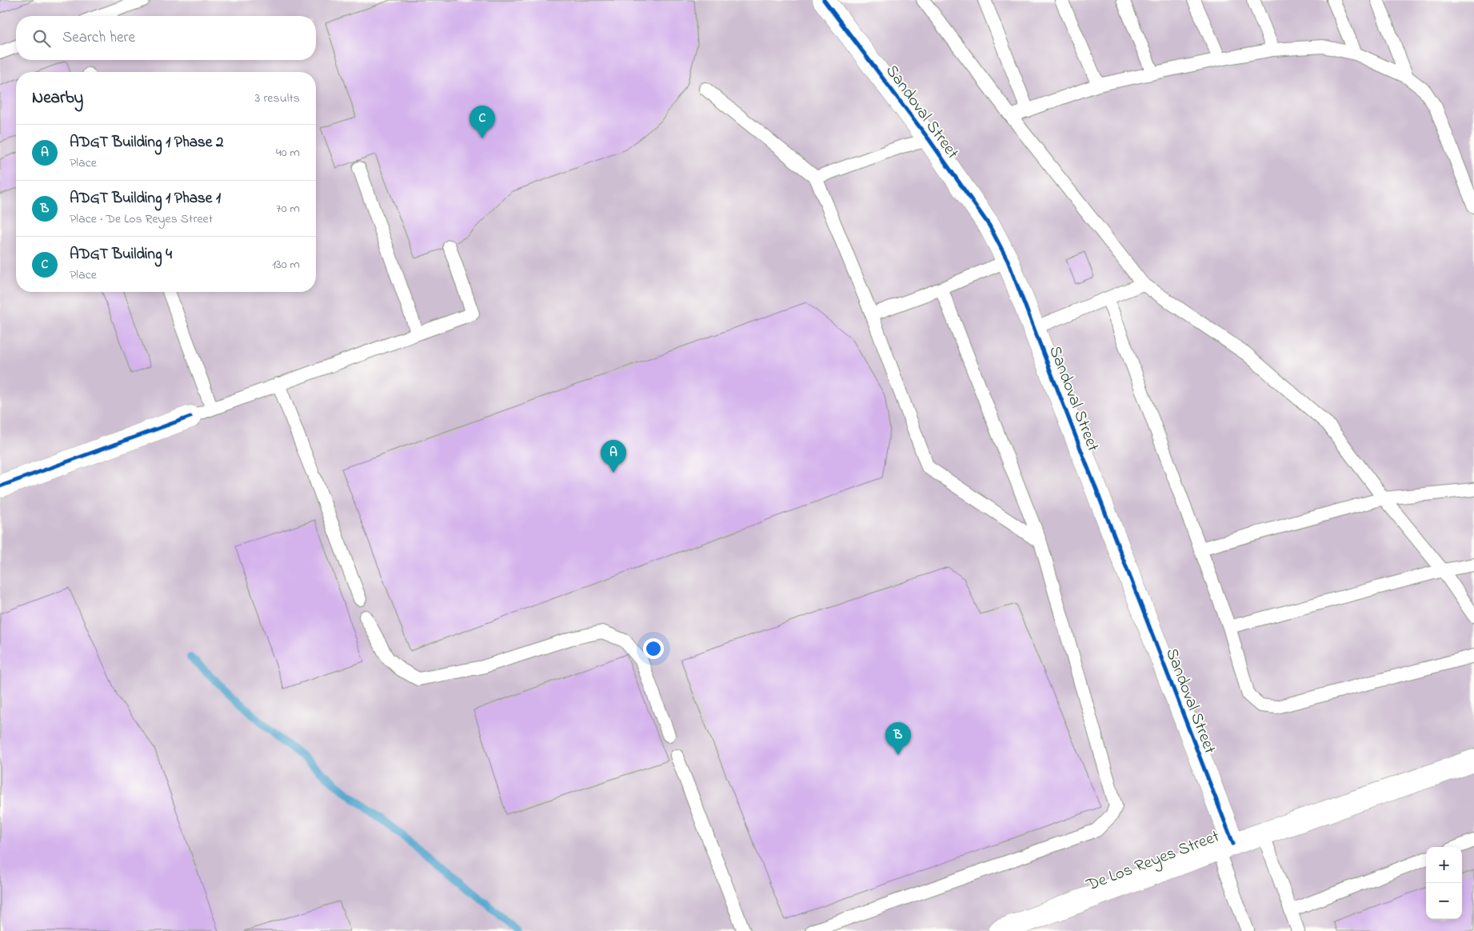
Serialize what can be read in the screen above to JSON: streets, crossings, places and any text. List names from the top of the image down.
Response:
{
  "streets": {
    "street": ["Sandoval Street", "De Los Reyes Street"]
  },
  "crossings": [
    ["Sandoval Street", "De Los Reyes Street"]
  ],
  "page": {
    "search": "Search here",
    "heading": ["Nearby", "3 results"],
    "pins": ["C", "A", "B"],
    "list": [
      {
        "mark": "A",
        "name": "ADGT Building 1 Phase 2",
        "note": "Place",
        "value": "40 m"
      },
      {
        "mark": "B",
        "name": "ADGT Building 1 Phase 1",
        "note": "Place · De Los Reyes Street",
        "value": "70 m"
      },
      {
        "mark": "C",
        "name": "ADGT Building 4",
        "note": "Place",
        "value": "130 m"
      }
    ],
    "map_buttons": ["+", "−"]
  }
}
